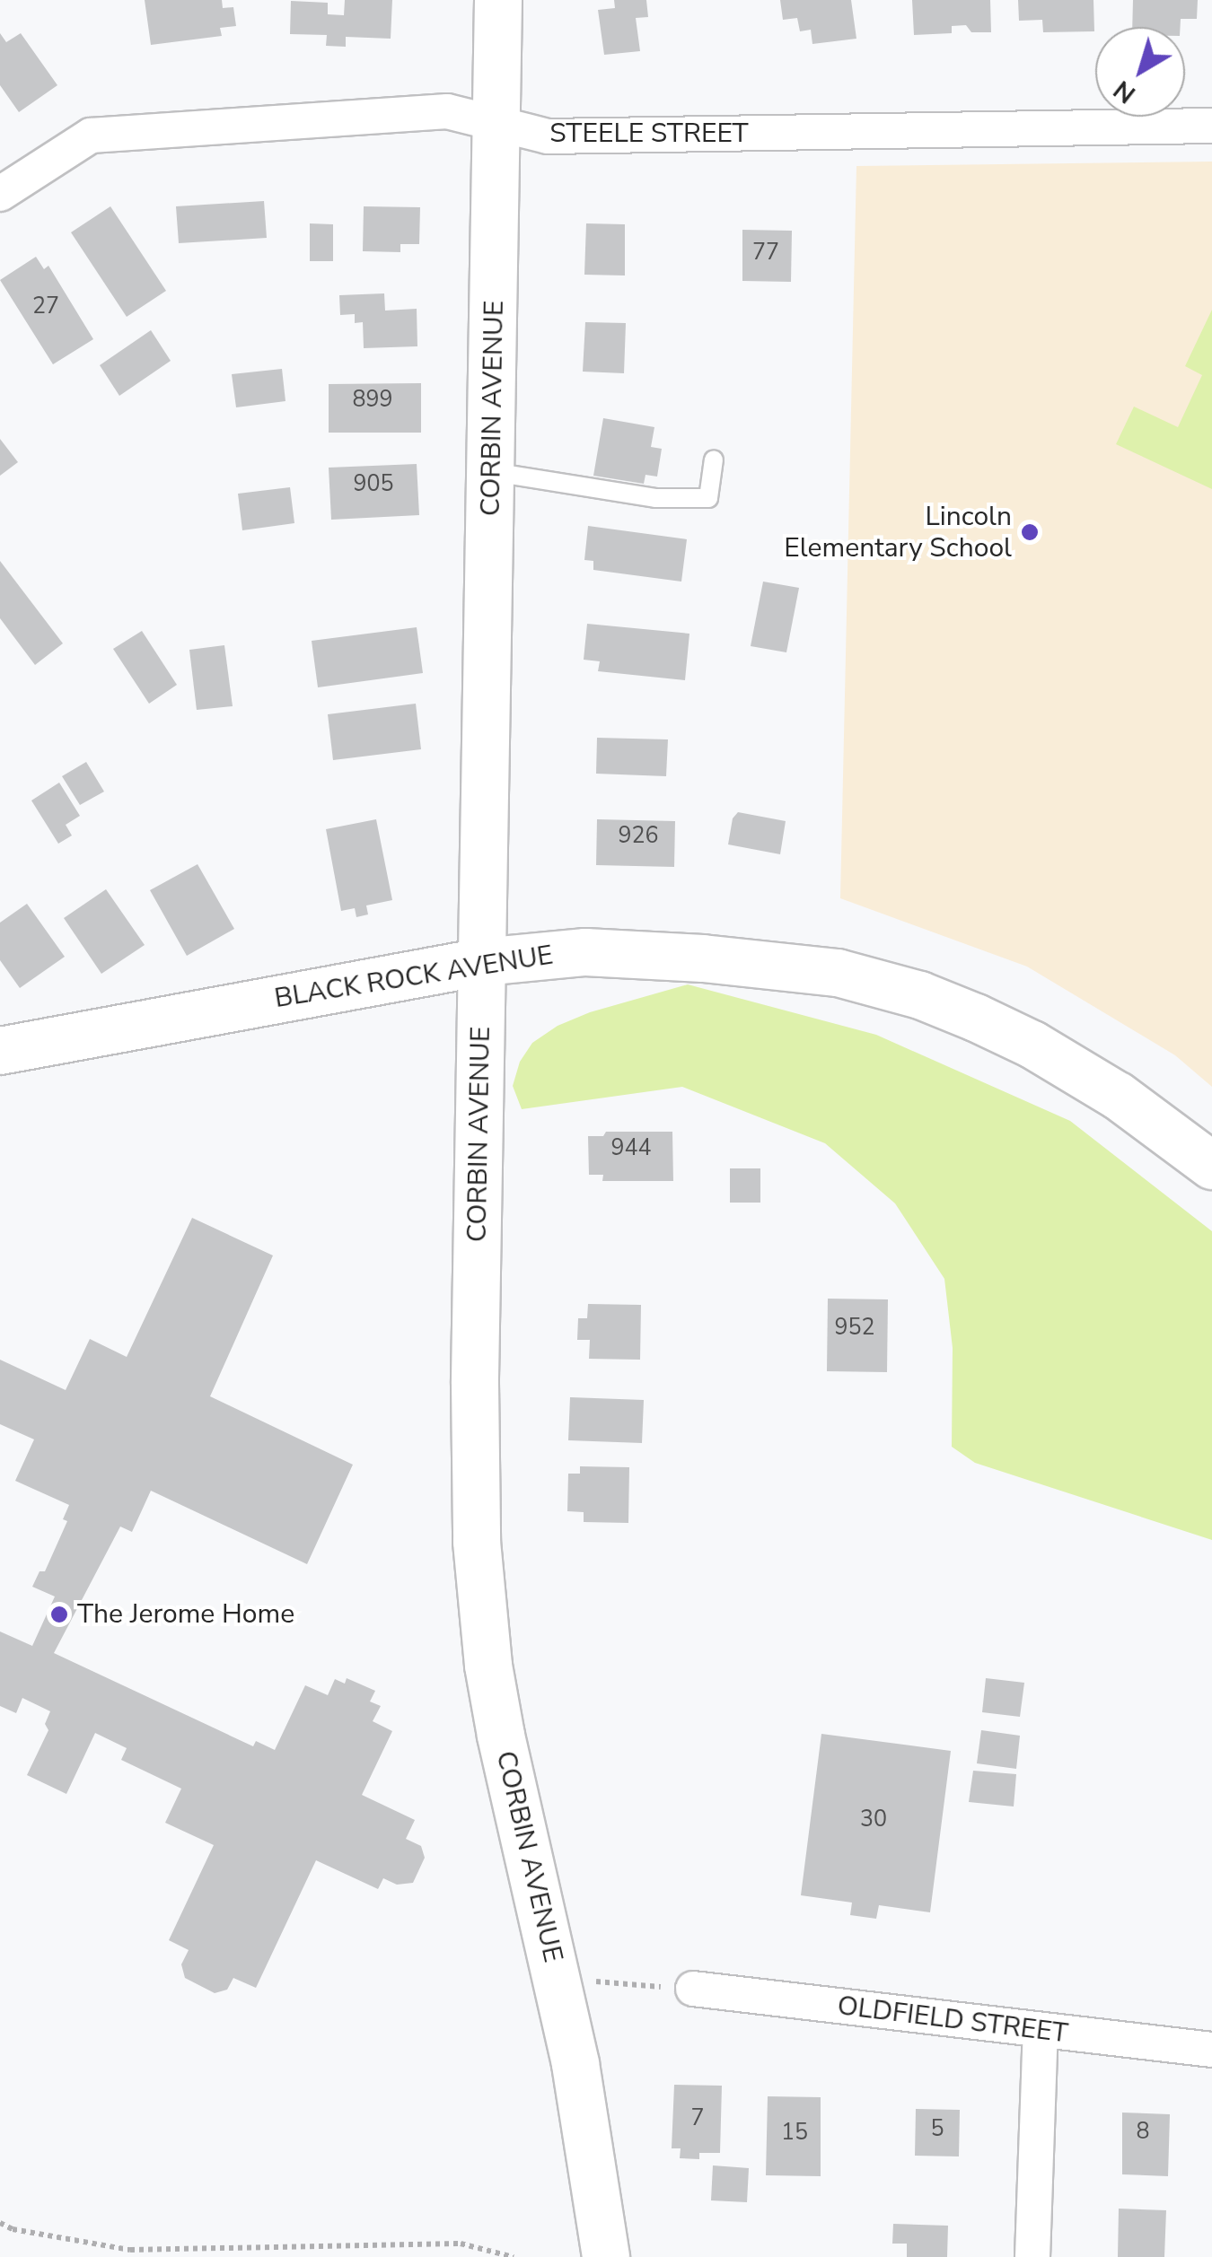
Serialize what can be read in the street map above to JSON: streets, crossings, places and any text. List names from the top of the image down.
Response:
{
  "streets": {
    "main road": ["CORBIN AVENUE", "BLACK ROCK AVENUE"],
    "street": ["STEELE STREET", "OLDFIELD STREET"]
  },
  "crossings": [
    ["STEELE STREET", "CORBIN AVENUE"],
    ["CORBIN AVENUE", "BLACK ROCK AVENUE"]
  ],
  "places": ["Lincoln Elementary School", "The Jerome Home"],
  "house_numbers": [
    "77",
    "27",
    "899",
    "905",
    "926",
    "944",
    "952",
    "30",
    "7",
    "5",
    "8",
    "15"
  ],
  "north": "bottom left"
}
